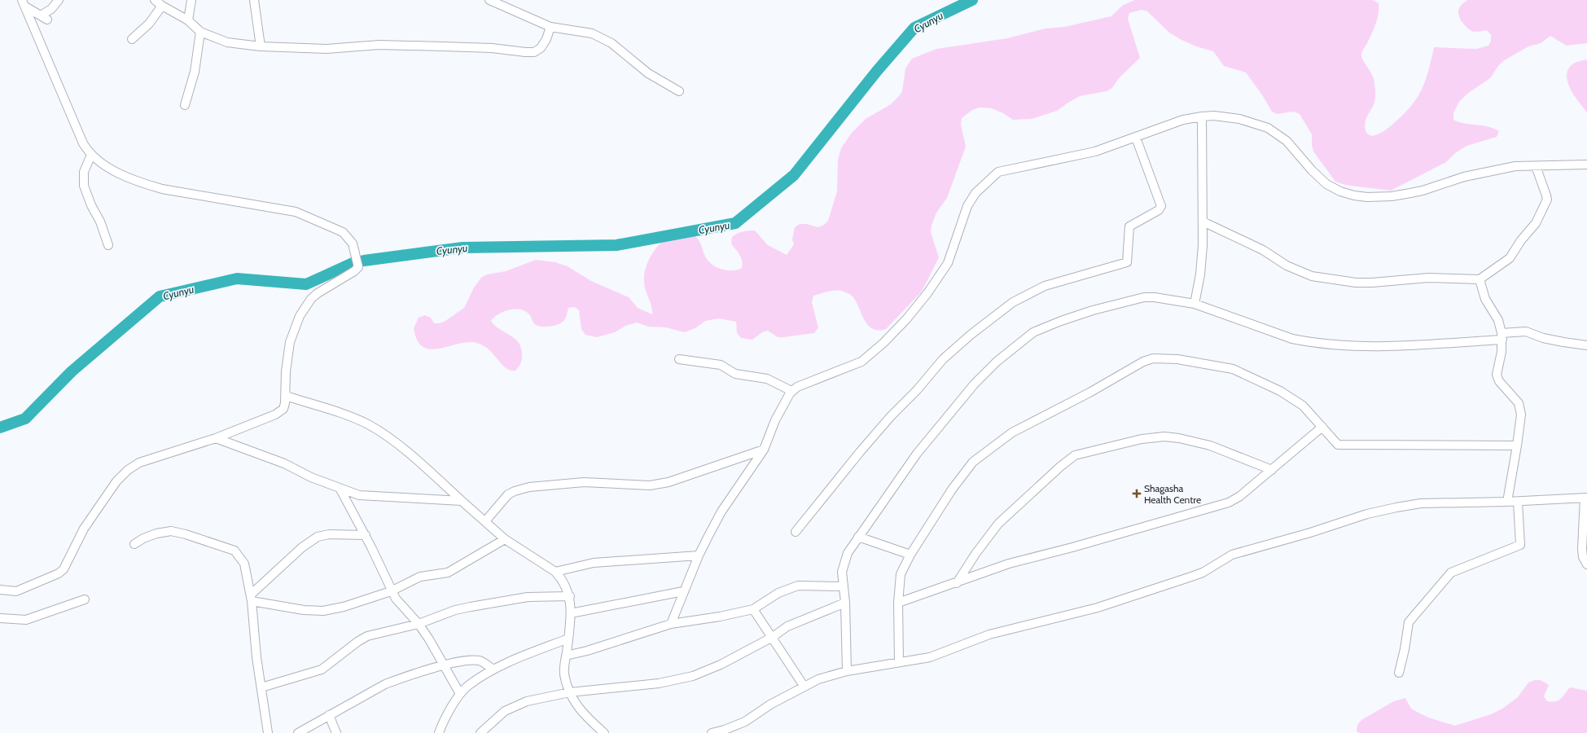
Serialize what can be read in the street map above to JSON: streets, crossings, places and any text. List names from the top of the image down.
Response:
{
  "water": ["Cyunyu"],
  "places": {
    "health": ["Shagasha Health Centre"]
  }
}
